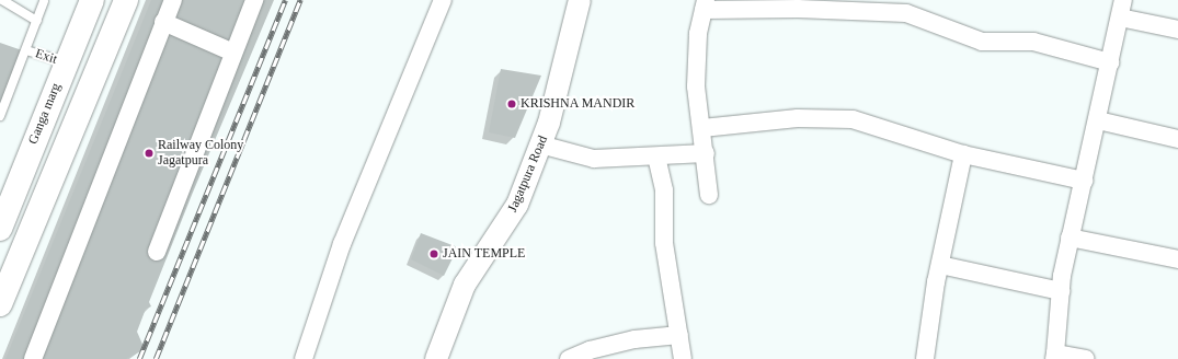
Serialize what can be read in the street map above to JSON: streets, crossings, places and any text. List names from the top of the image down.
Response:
{
  "streets": {
    "main road": ["Ganga marg"],
    "street": ["Jagatpura Road"],
    "lane": ["Exit"]
  },
  "crossings": [
    ["Exit", "Ganga marg"]
  ],
  "places": ["KRISHNA MANDIR", "Railway Colony Jagatpura", "JAIN TEMPLE"]
}
